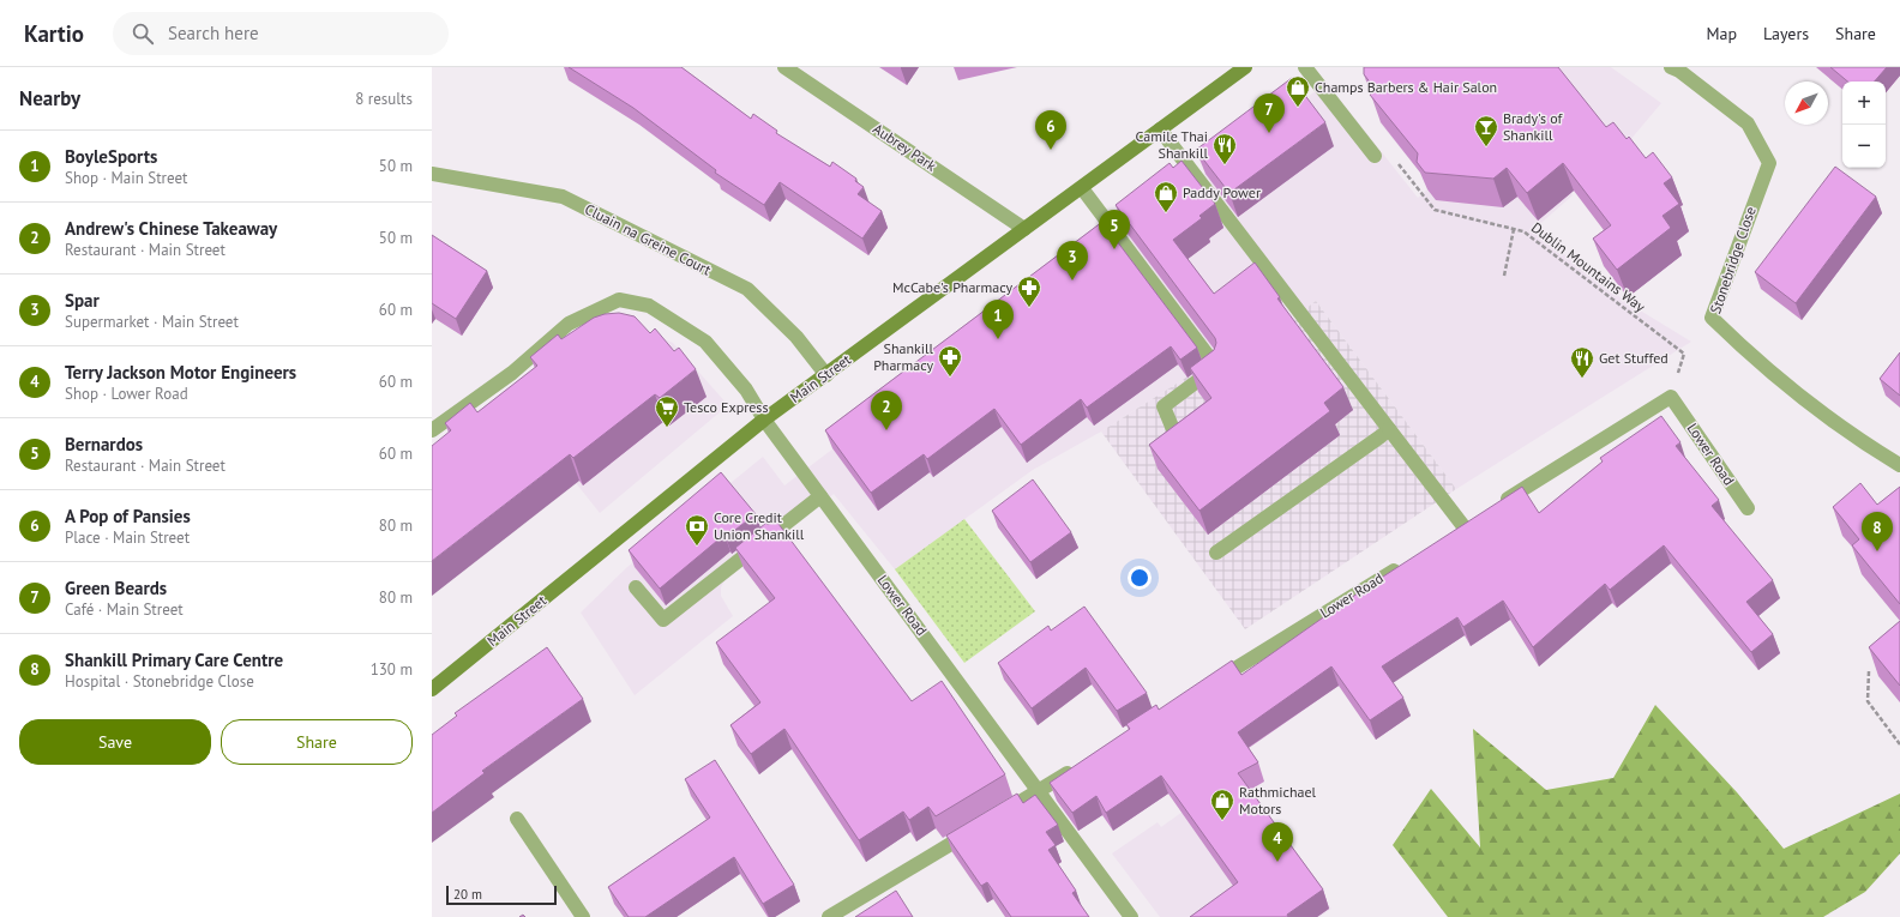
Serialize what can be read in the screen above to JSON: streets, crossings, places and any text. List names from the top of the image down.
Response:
{
  "streets": {
    "main road": ["Main Street"],
    "street": [
      "Aubrey Park",
      "Cluain na Greine Court",
      "Stonebridge Close",
      "Lower Road"
    ],
    "path": ["Dublin Mountains Way"]
  },
  "crossings": [
    ["Aubrey Park", "Main Street"],
    ["Cluain na Greine Court", "Main Street"],
    ["Dublin Mountains Way", "Lower Road"],
    ["Main Street", "Lower Road"]
  ],
  "places": {
    "shop": ["Champs Barbers & Hair Salon", "Paddy Power", "Rathmichael Motors"],
    "bar": ["Brady's of Shankill"],
    "restaurant": ["Camile Thai Shankill", "Get Stuffed"],
    "pharmacy": ["McCabe's Pharmacy", "Shankill Pharmacy"],
    "supermarket": ["Tesco Express"],
    "bank": ["Core Credit Union Shankill"]
  },
  "scale_bar": "20 m",
  "north": "bottom left",
  "page": {
    "header": "Kartio",
    "search": "Search here",
    "nav": ["Map", "Layers", "Share"],
    "heading": ["Nearby", "8 results"],
    "map_buttons": ["+", "−"],
    "pins": [
      "7",
      "6",
      "5",
      "3",
      "1",
      "2",
      "8",
      "4"
    ],
    "list": [
      {
        "mark": "1",
        "name": "BoyleSports",
        "note": "Shop · Main Street",
        "value": "50 m"
      },
      {
        "mark": "2",
        "name": "Andrew's Chinese Takeaway",
        "note": "Restaurant · Main Street",
        "value": "50 m"
      },
      {
        "mark": "3",
        "name": "Spar",
        "note": "Supermarket · Main Street",
        "value": "60 m"
      },
      {
        "mark": "4",
        "name": "Terry Jackson Motor Engineers",
        "note": "Shop · Lower Road",
        "value": "60 m"
      },
      {
        "mark": "5",
        "name": "Bernardos",
        "note": "Restaurant · Main Street",
        "value": "60 m"
      },
      {
        "mark": "6",
        "name": "A Pop of Pansies",
        "note": "Place · Main Street",
        "value": "80 m"
      },
      {
        "mark": "7",
        "name": "Green Beards",
        "note": "Café · Main Street",
        "value": "80 m"
      },
      {
        "mark": "8",
        "name": "Shankill Primary Care Centre",
        "note": "Hospital · Stonebridge Close",
        "value": "130 m"
      }
    ],
    "buttons": ["Save", "Share"],
    "scale": "20 m"
  }
}
